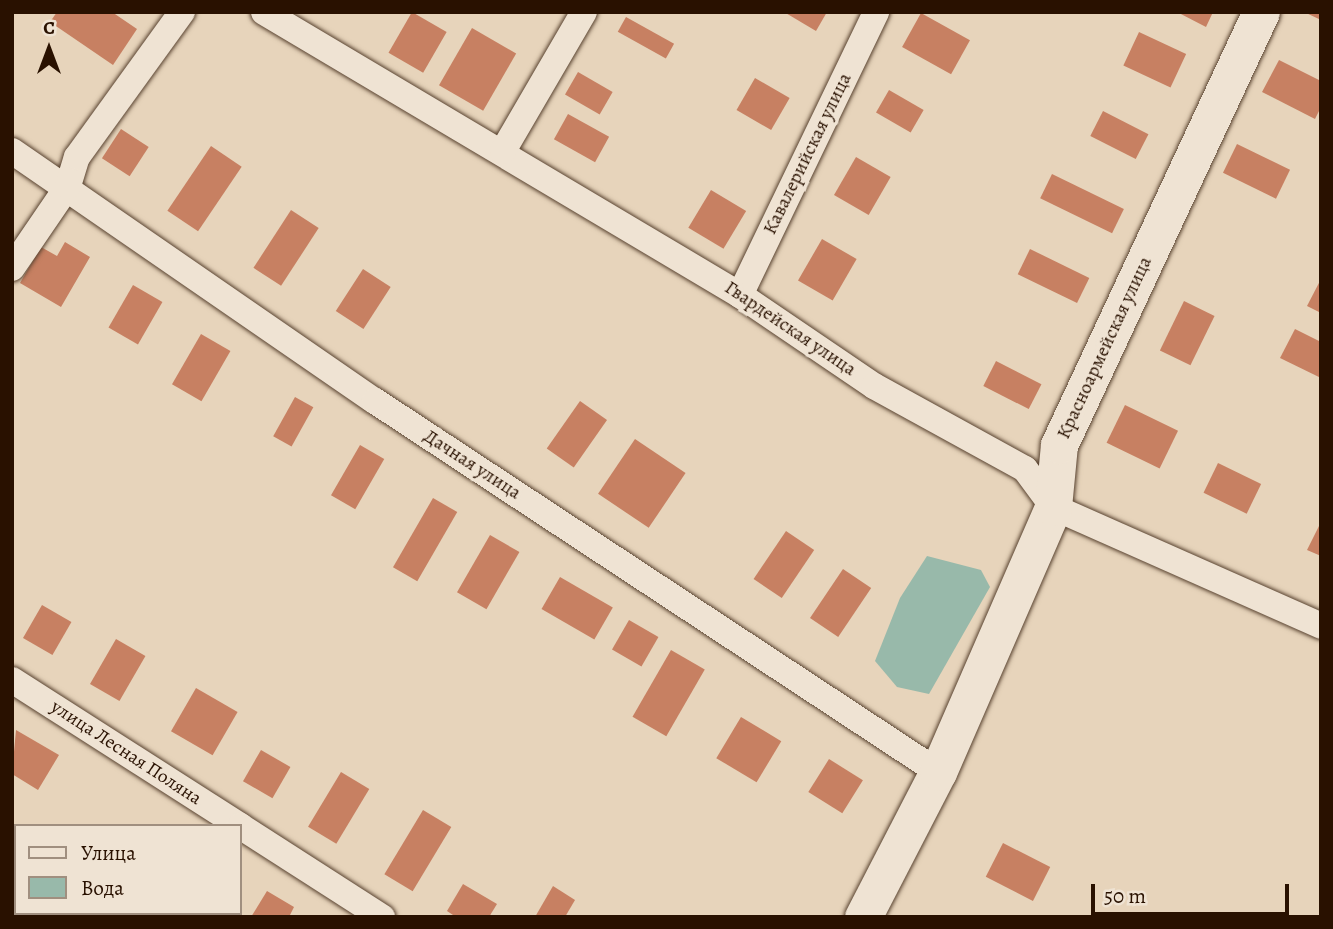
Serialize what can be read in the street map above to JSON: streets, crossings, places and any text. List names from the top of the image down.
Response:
{
  "streets": {
    "street": [
      "Кавалерийская улица",
      "Гвардейская улица",
      "Красноармейская улица",
      "Дачная улица",
      "улица Лесная Поляна"
    ]
  },
  "crossings": [
    ["Кавалерийская улица", "Гвардейская улица"],
    ["Гвардейская улица", "Красноармейская улица"],
    ["Красноармейская улица", "Дачная улица"]
  ],
  "legend": ["Улица", "Вода"],
  "scale_bar": "50 m",
  "north": "top"
}
